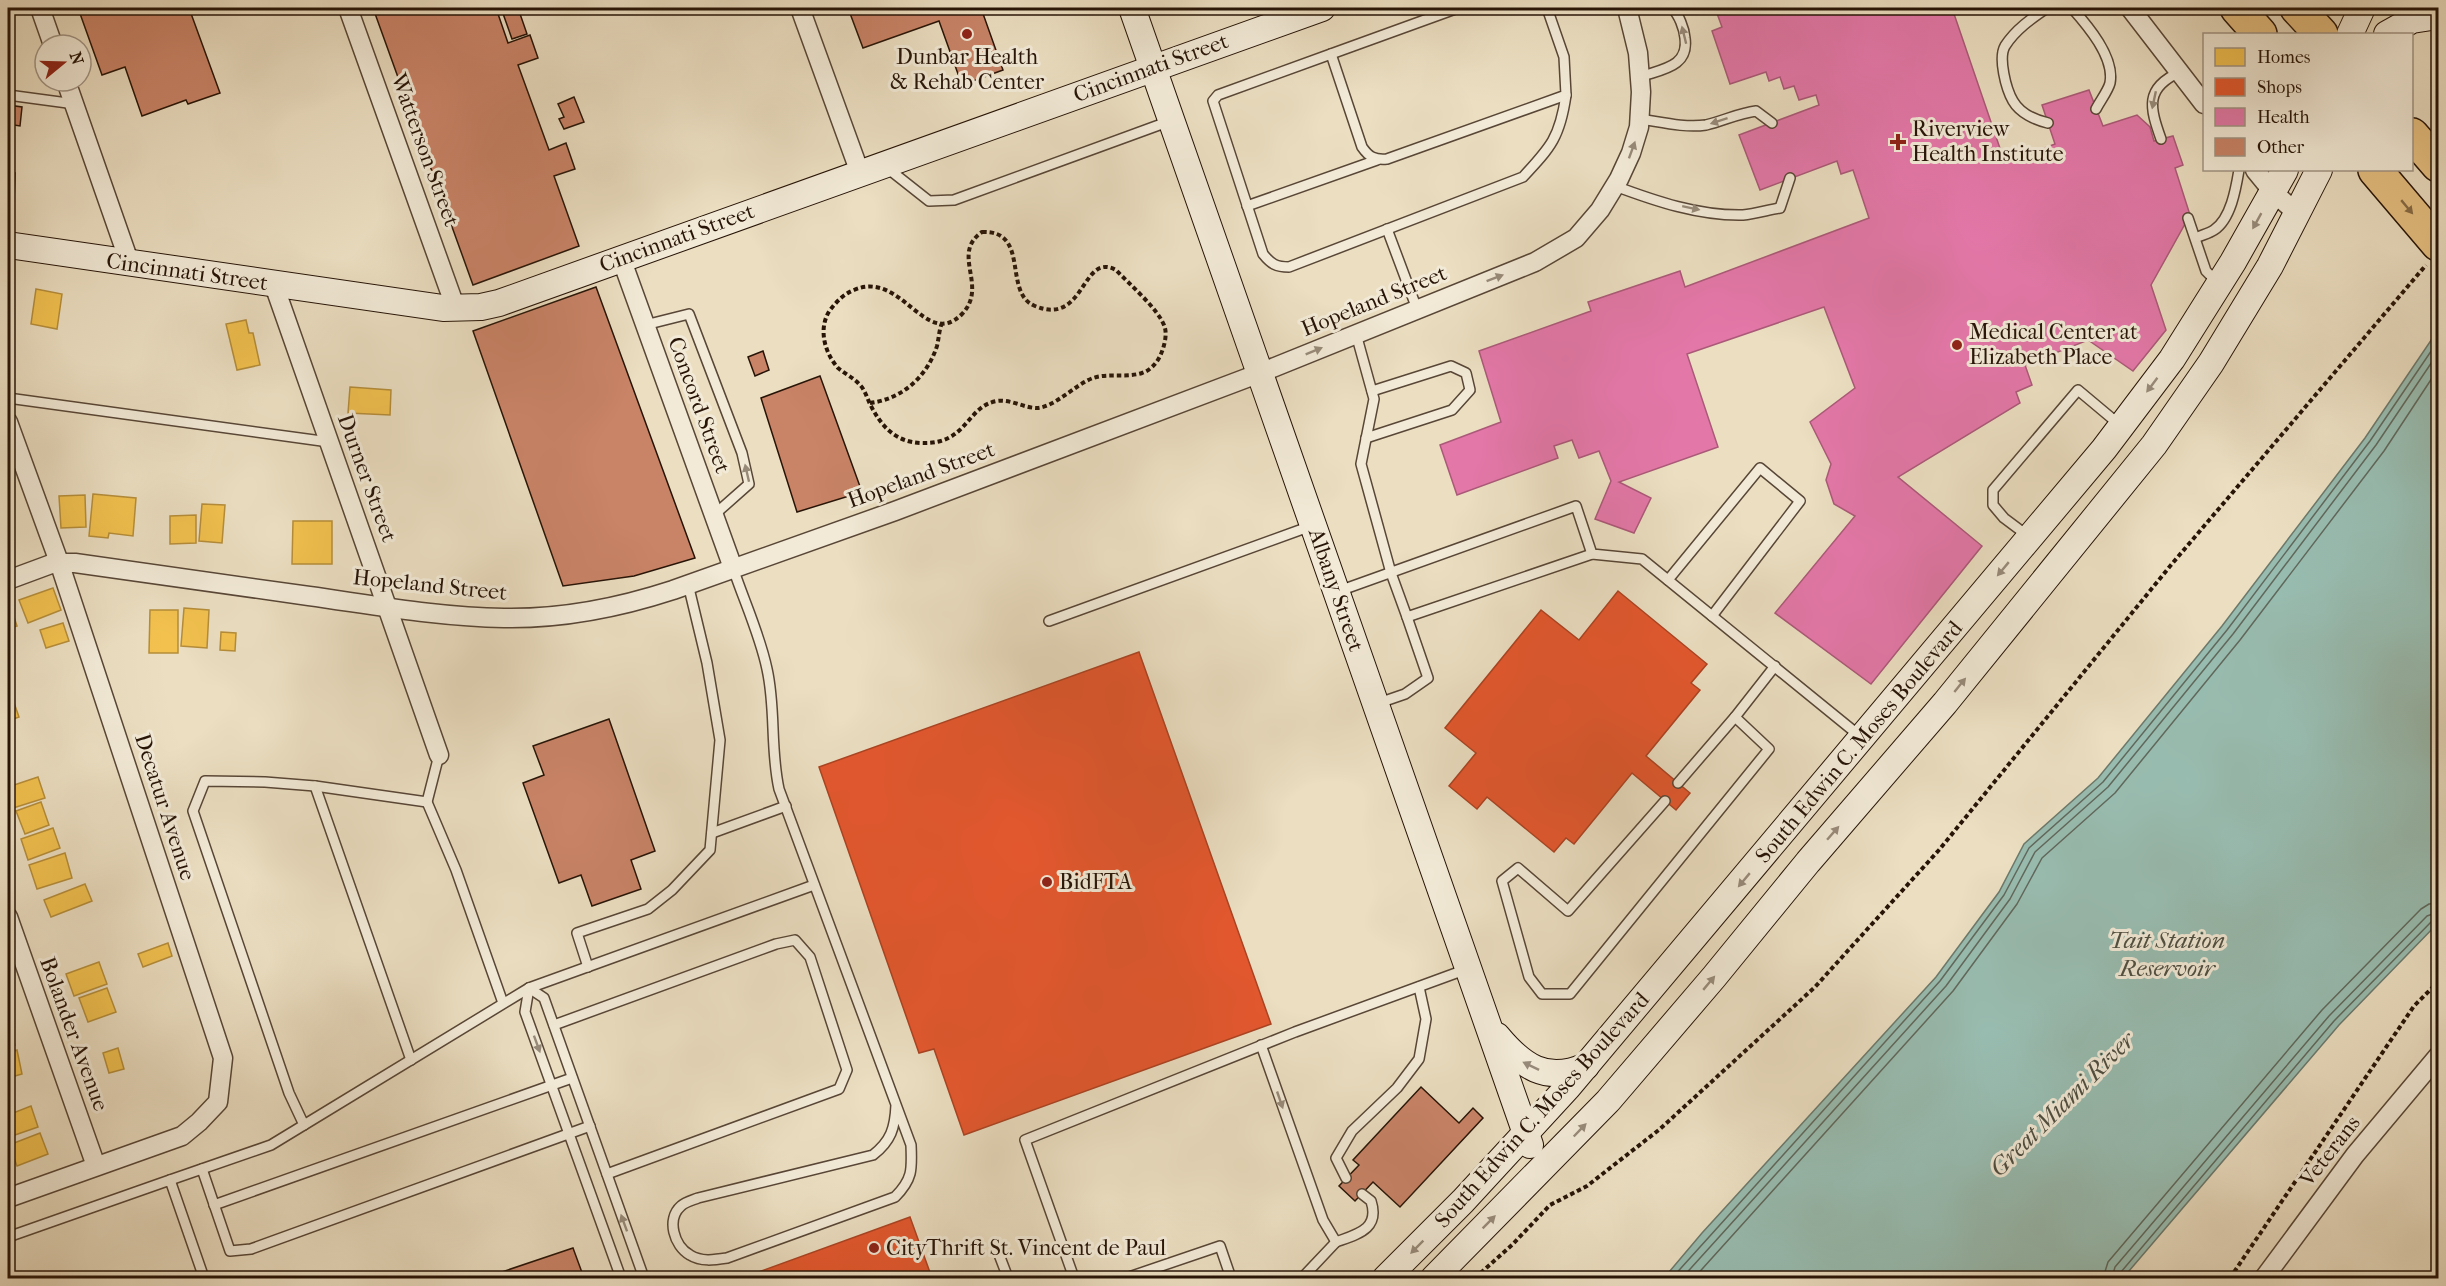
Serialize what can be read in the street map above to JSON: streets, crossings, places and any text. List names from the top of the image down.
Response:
{
  "streets": {
    "main road": ["Cincinnati Street", "Albany Street", "South Edwin C. Moses Boulevard"],
    "street": [
      "Watterson Street",
      "Hopeland Street",
      "Concord Street",
      "Durner Street",
      "Decatur Avenue",
      "Bolander Avenue",
      "Veterans"
    ]
  },
  "crossings": [
    ["Cincinnati Street", "Watterson Street"],
    ["Cincinnati Street", "Concord Street"],
    ["Cincinnati Street", "Durner Street"],
    ["Cincinnati Street", "Albany Street"],
    ["Hopeland Street", "Concord Street"],
    ["Hopeland Street", "Durner Street"],
    ["Hopeland Street", "Albany Street"],
    ["Hopeland Street", "Decatur Avenue"],
    ["Albany Street", "South Edwin C. Moses Boulevard"],
    ["Decatur Avenue", "Bolander Avenue"]
  ],
  "water": ["Tait Station Reservoir", "Great Miami River"],
  "places": {
    "other": [
      "Dunbar Health & Rehab Center",
      "Medical Center at Elizabeth Place",
      "BidFTA",
      "CityThrift St. Vincent de Paul"
    ],
    "health": ["Riverview Health Institute"]
  },
  "legend": [
    "Homes",
    "Shops",
    "Health",
    "Other"
  ],
  "north": "right"
}
